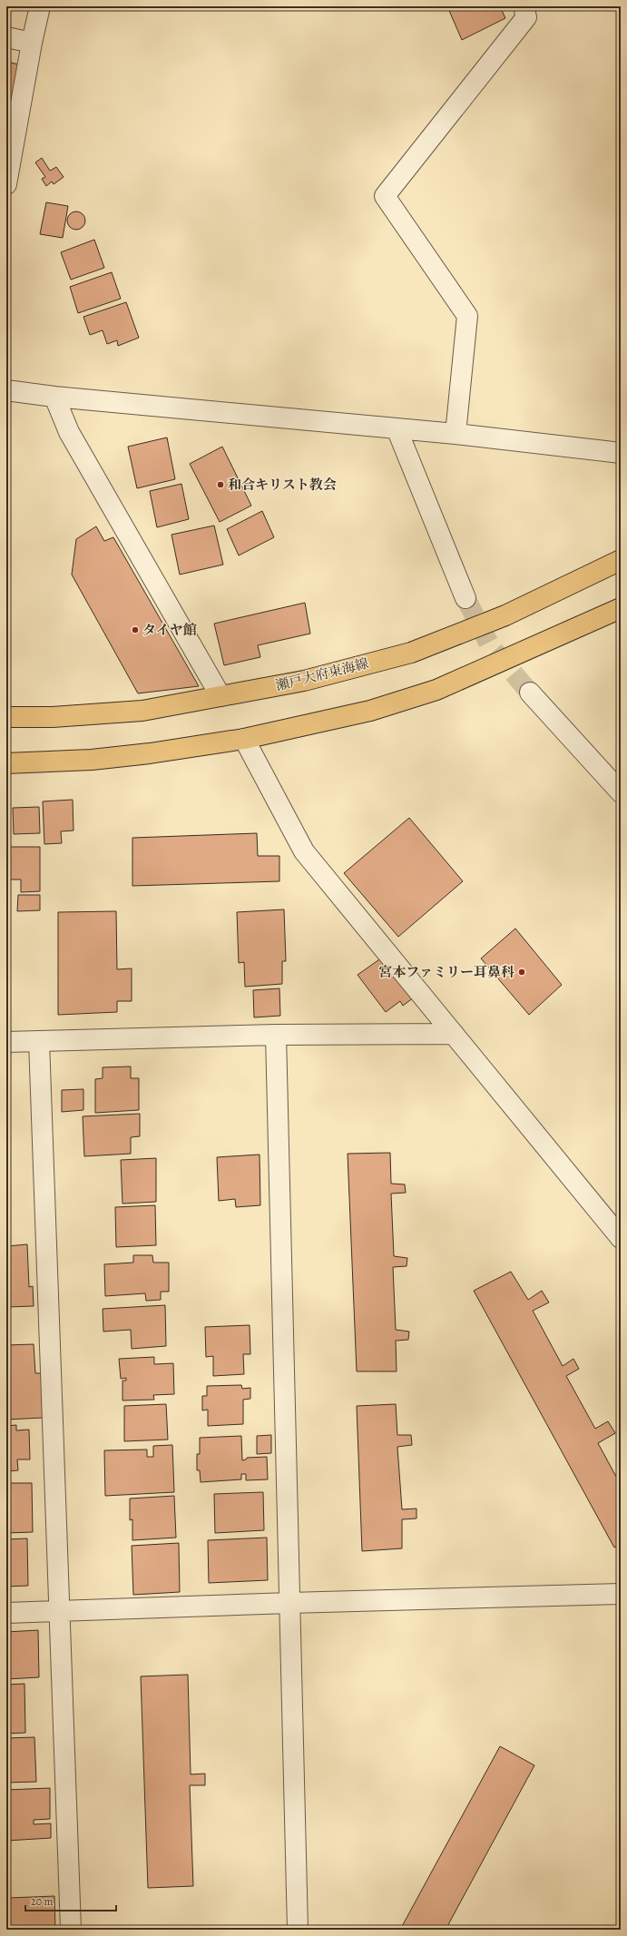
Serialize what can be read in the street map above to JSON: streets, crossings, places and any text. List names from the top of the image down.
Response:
{
  "streets": {
    "main road": ["瀬戸大府東海線"]
  },
  "places": ["和合キリスト教会", "タイヤ館", "宮本ファミリー耳鼻科"],
  "scale_bar": "20 m"
}
